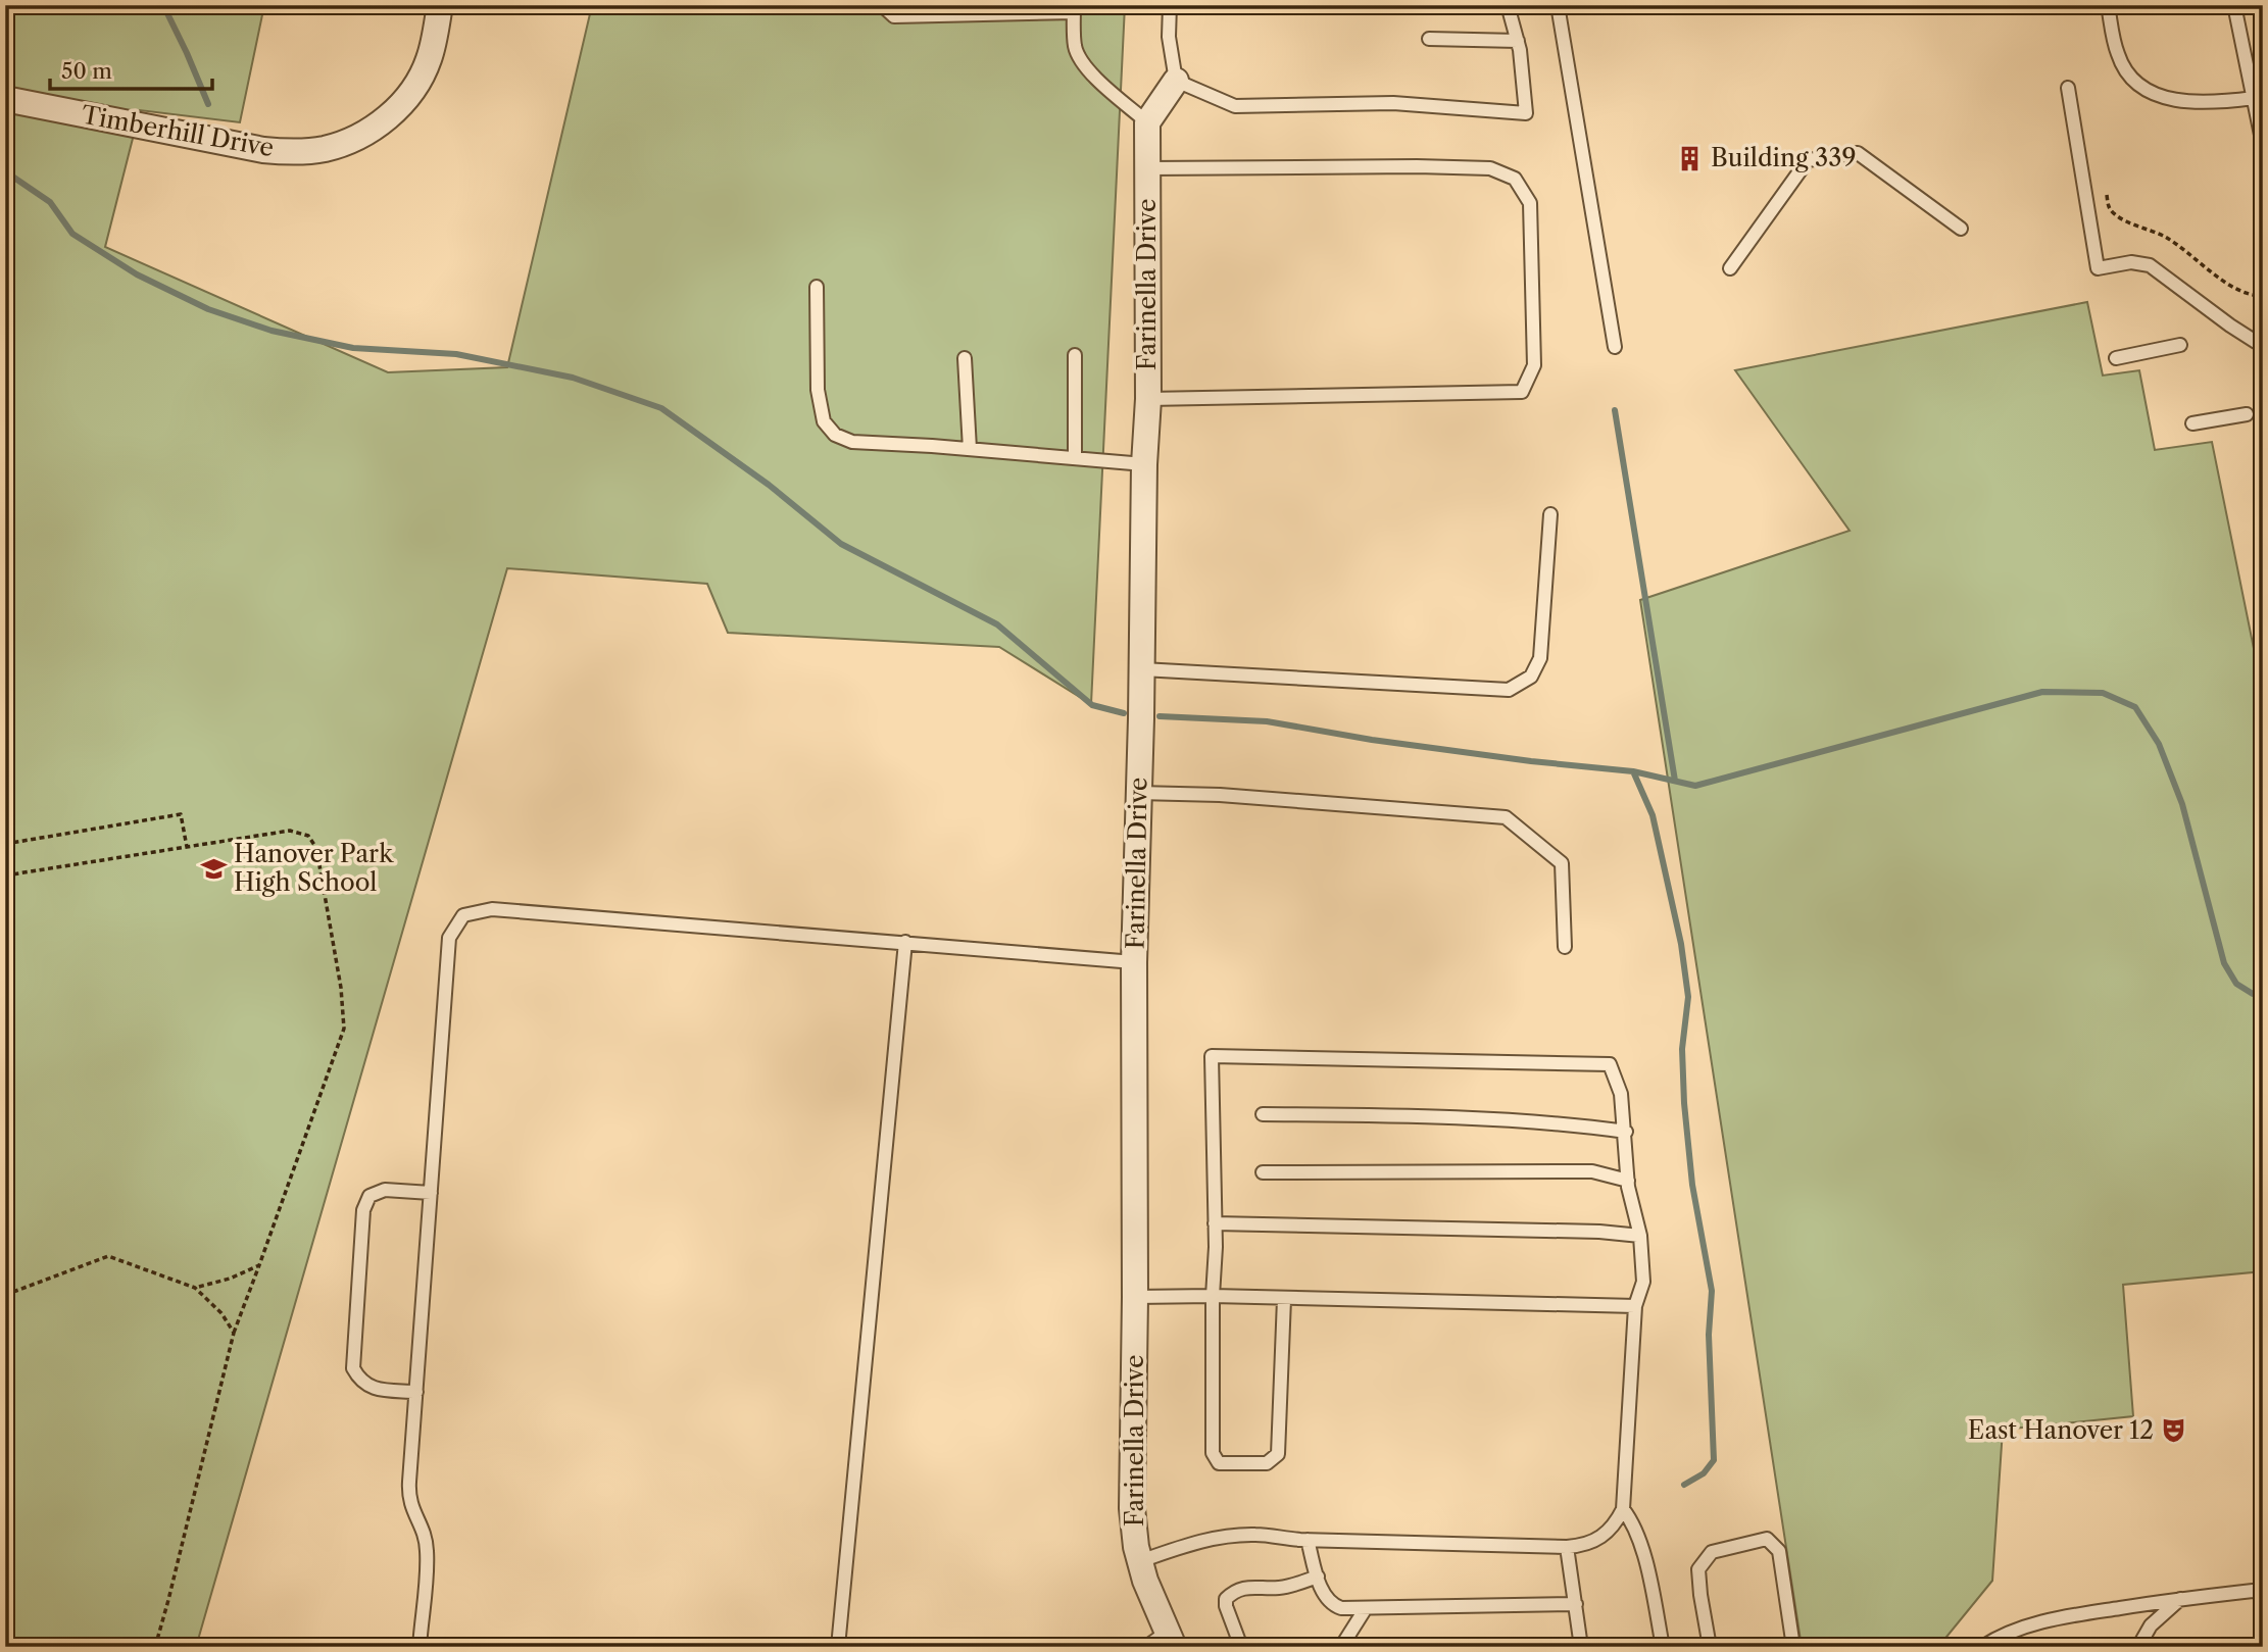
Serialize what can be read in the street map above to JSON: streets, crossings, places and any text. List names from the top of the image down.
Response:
{
  "streets": {
    "street": ["Timberhill Drive", "Farinella Drive"]
  },
  "places": {
    "building": ["Building 339"],
    "school or university": ["Hanover Park High School"],
    "theatre": ["East Hanover 12"]
  },
  "scale_bar": "50 m"
}
